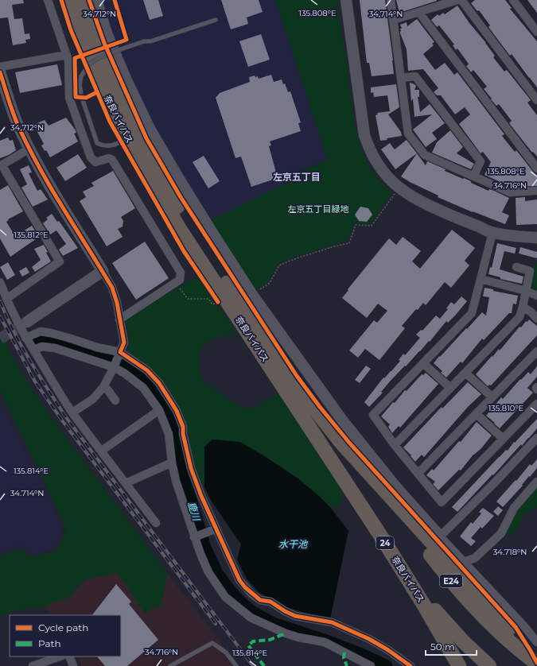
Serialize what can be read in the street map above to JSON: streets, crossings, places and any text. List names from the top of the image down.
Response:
{
  "streets": {
    "highway": ["奈良バイパス", "24", "E24"]
  },
  "crossings": [
    ["奈良バイパス", "E24"]
  ],
  "districts": ["左京五丁目"],
  "water": ["鹿川", "水干池"],
  "parks": ["左京五丁目緑地"],
  "legend": ["Cycle path", "Path"],
  "scale_bar": "50 m",
  "coordinates": [
    "135.808°E",
    "34.712°N",
    "34.714°N",
    "34.716°N",
    "135.812°E",
    "135.810°E",
    "135.814°E",
    "34.718°N"
  ]
}
